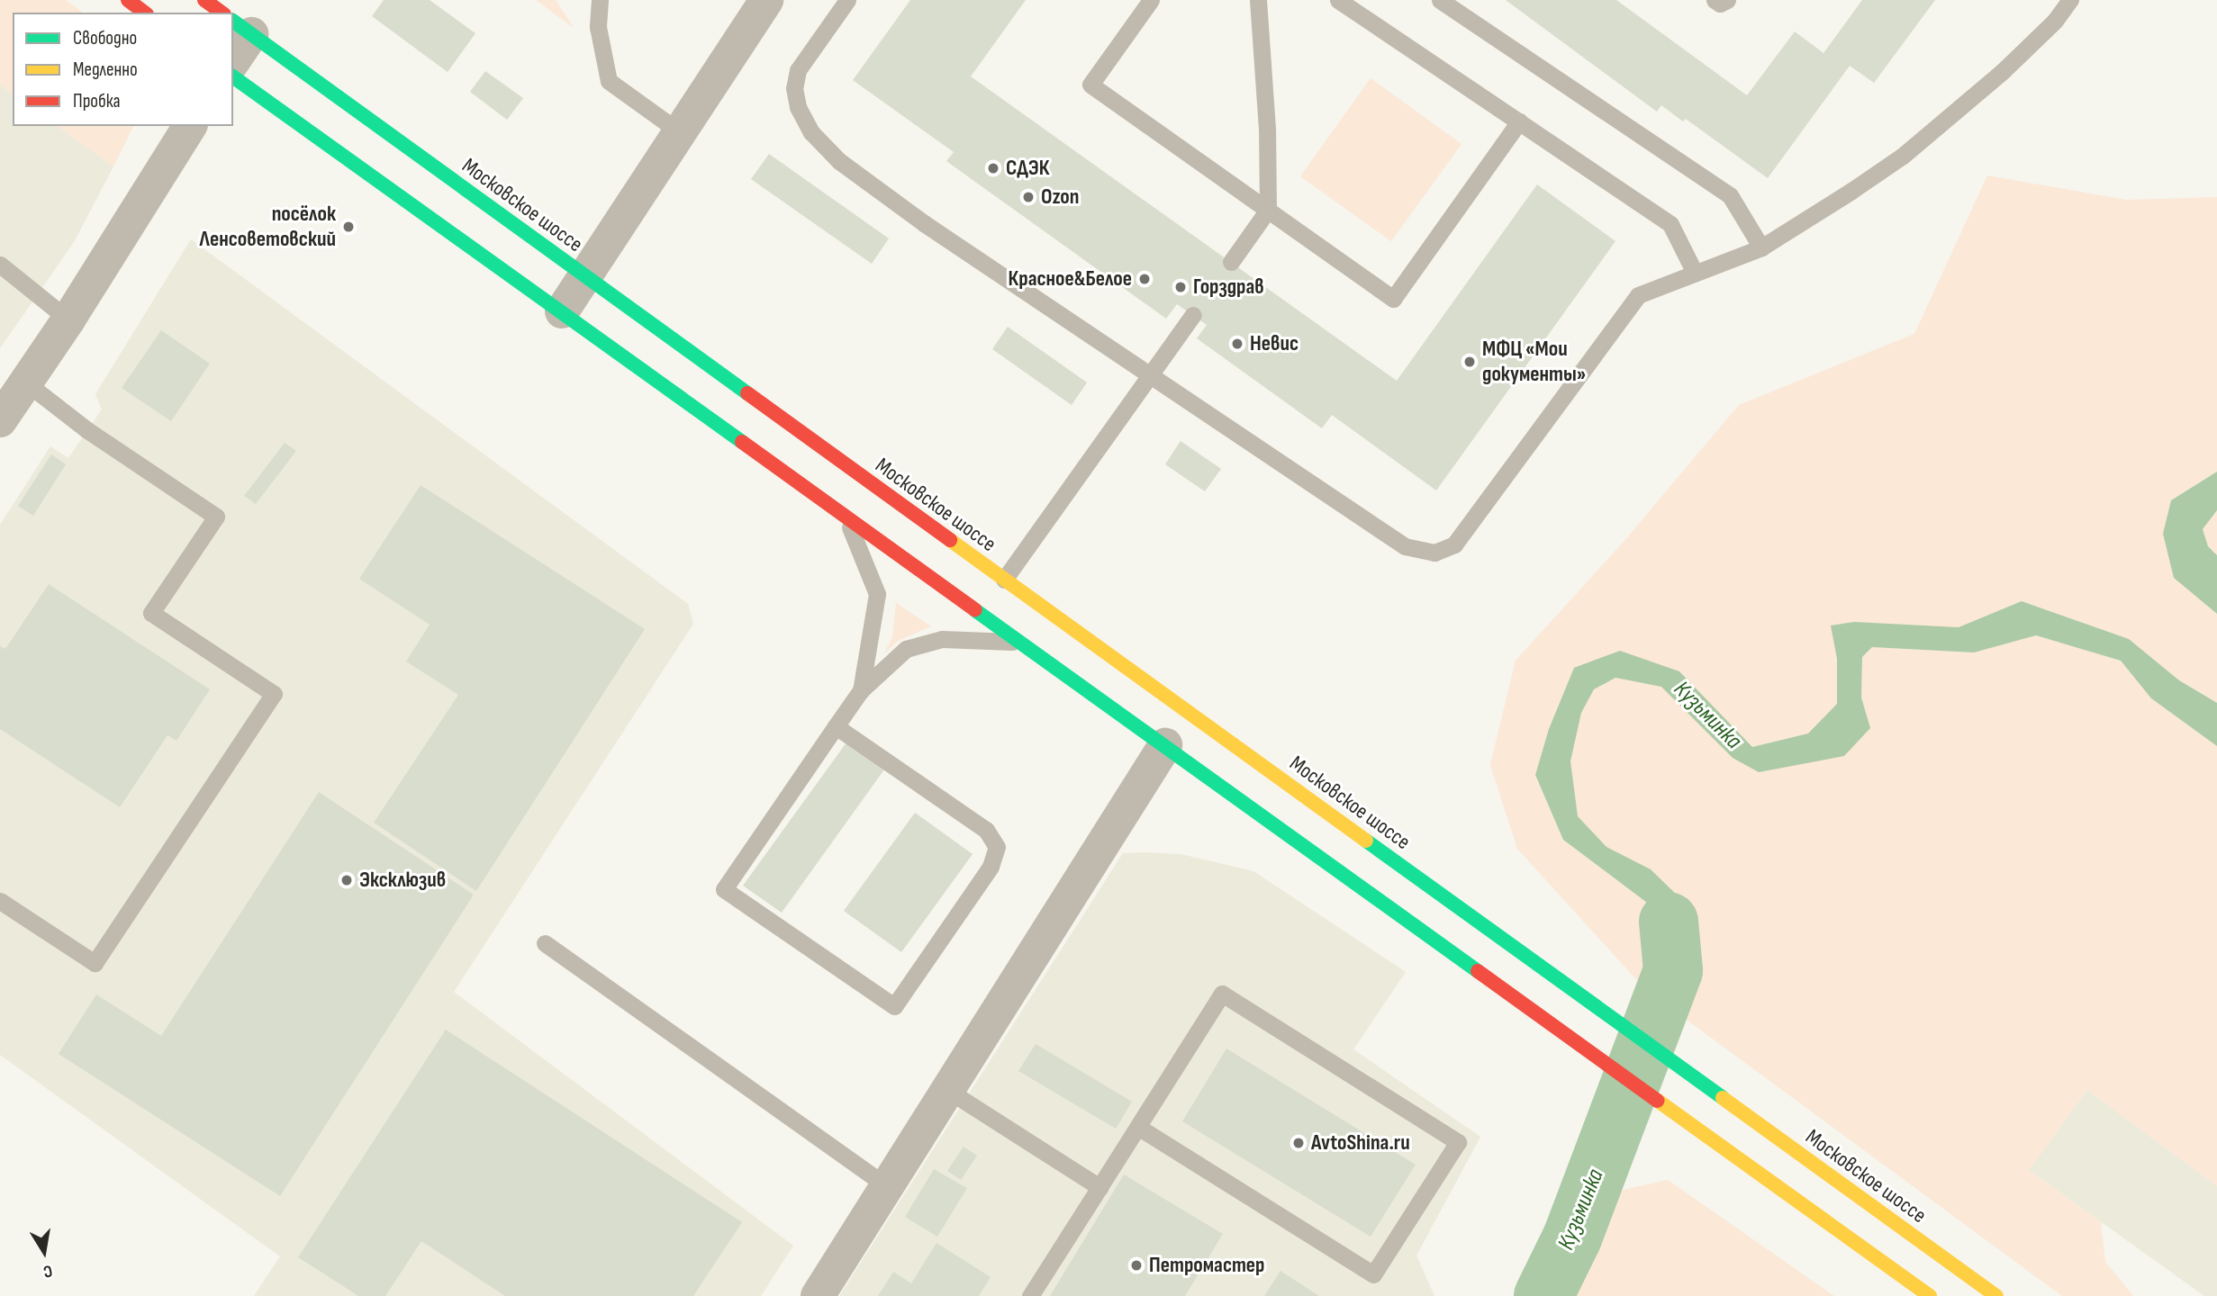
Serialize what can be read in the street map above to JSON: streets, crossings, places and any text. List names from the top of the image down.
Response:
{
  "streets": {
    "highway": ["Московское шоссе"]
  },
  "water": ["Кузьминка"],
  "places": [
    "СДЭК",
    "Ozon",
    "посёлок Ленсоветовский",
    "Красное&Белое",
    "Горздрав",
    "Невис",
    "МФЦ «Мои документы»",
    "Эксклюзив",
    "AvtoShina.ru",
    "Петромастер"
  ],
  "legend": ["Свободно", "Медленно", "Пробка"],
  "north": "bottom"
}
